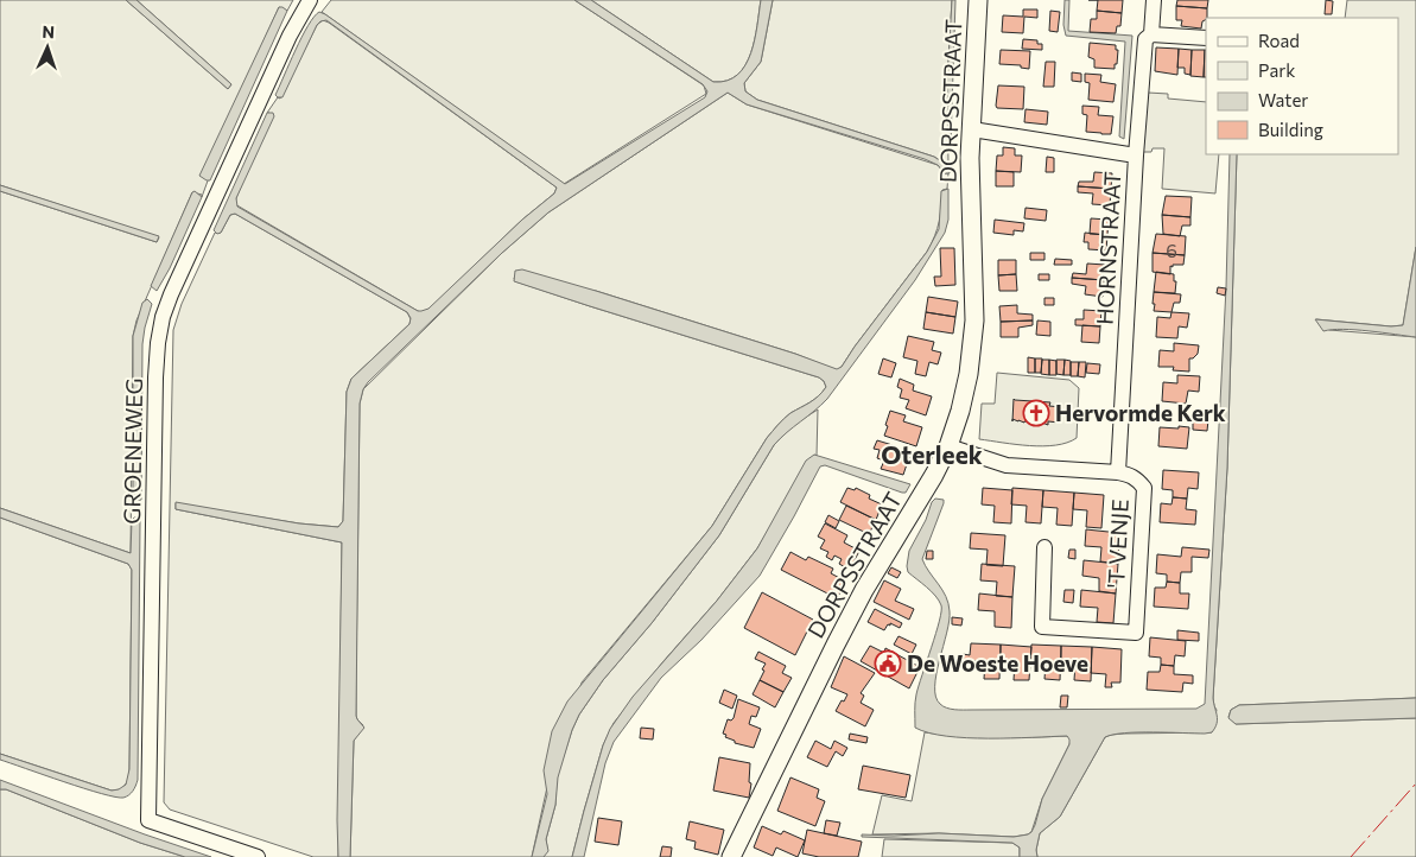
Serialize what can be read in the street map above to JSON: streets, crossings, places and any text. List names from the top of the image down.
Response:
{
  "streets": {
    "street": [
      "DORPSSTRAAT",
      "HORNSTRAAT",
      "GROENEWEG",
      "'T VENJE"
    ]
  },
  "crossings": [
    ["DORPSSTRAAT", "HORNSTRAAT"],
    ["DORPSSTRAAT", "'T VENJE"],
    ["HORNSTRAAT", "'T VENJE"]
  ],
  "districts": ["Oterleek"],
  "places": {
    "church": ["Hervormde Kerk"],
    "public building": ["De Woeste Hoeve"]
  },
  "house_numbers": ["6"],
  "legend": [
    "Road",
    "Park",
    "Water",
    "Building"
  ],
  "north": "top"
}
